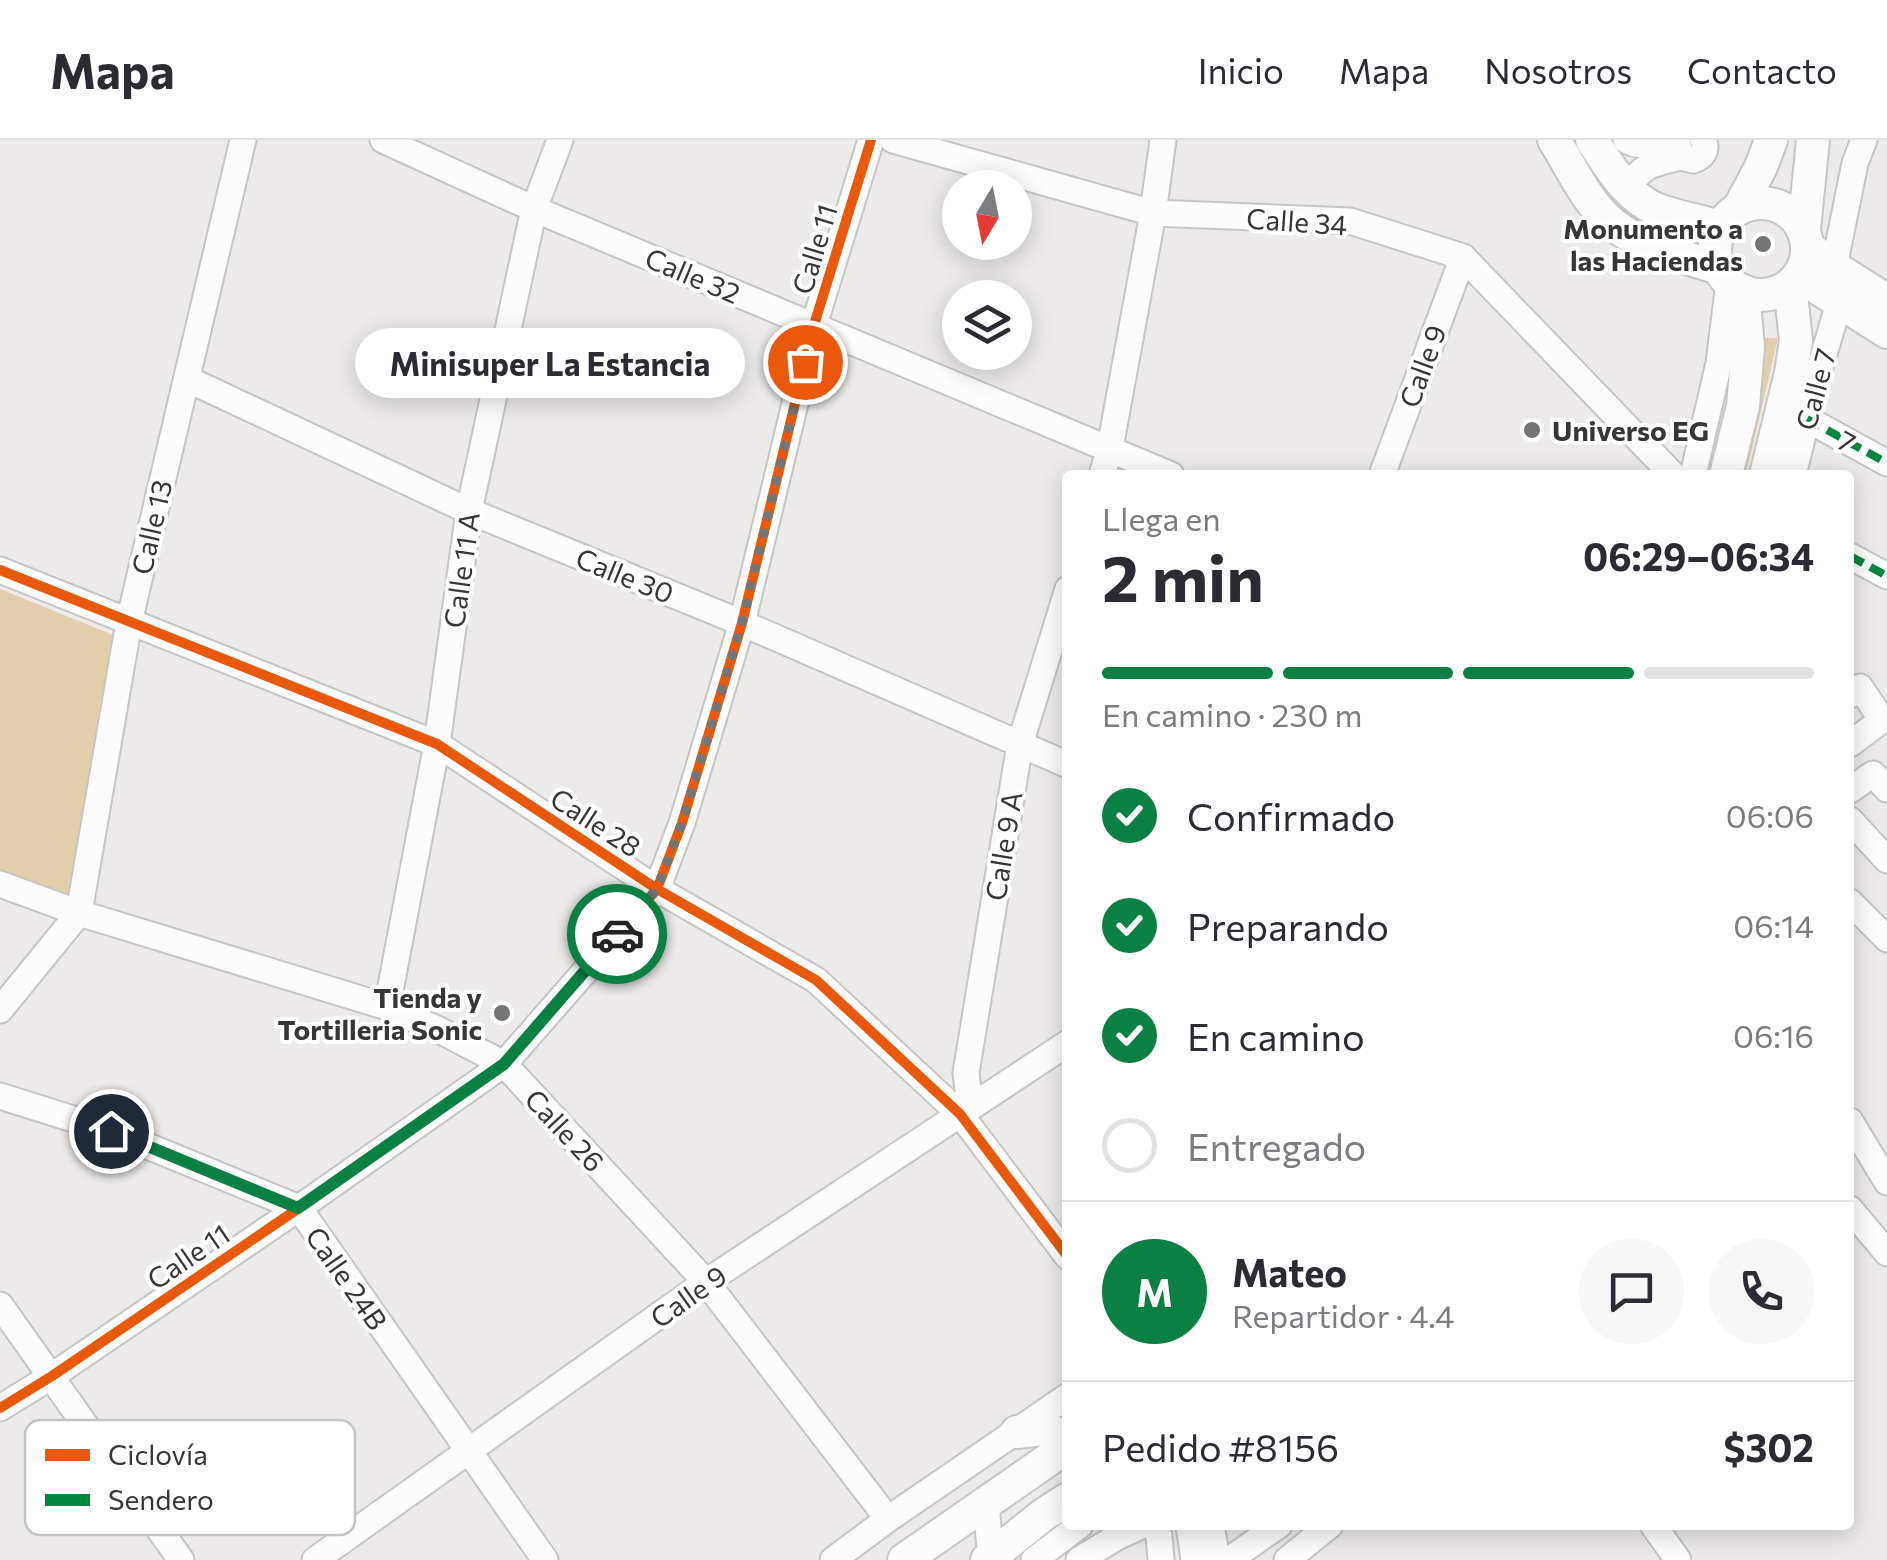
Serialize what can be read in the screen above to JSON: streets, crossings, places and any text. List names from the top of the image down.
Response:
{
  "streets": {
    "street": [
      "Calle 34",
      "Calle 11",
      "Calle 32",
      "Calle 9",
      "Calle 7",
      "7",
      "Calle 13",
      "Calle 11 A",
      "Calle 30",
      "Calle 28",
      "Calle 9 A",
      "Calle 26",
      "Calle 24B"
    ]
  },
  "crossings": [
    ["Calle 34", "Calle 9"],
    ["Calle 11", "Calle 32"],
    ["Calle 11", "Calle 30"],
    ["Calle 11", "Calle 28"],
    ["Calle 11", "Calle 26"],
    ["Calle 11", "Calle 24B"],
    ["Calle 32", "Calle 11 A"],
    ["Calle 9", "Calle 28"],
    ["Calle 9", "Calle 9 A"],
    ["Calle 9", "Calle 26"],
    ["Calle 9", "Calle 24B"],
    ["Calle 7", "7"],
    ["Calle 13", "Calle 30"],
    ["Calle 13", "Calle 28"],
    ["Calle 13", "Calle 26"],
    ["Calle 11 A", "Calle 30"],
    ["Calle 11 A", "Calle 28"],
    ["Calle 11 A", "Calle 26"],
    ["Calle 30", "Calle 9 A"],
    ["Calle 28", "Calle 9 A"]
  ],
  "places": [
    "Monumento a las Haciendas",
    "Minisuper La Estancia",
    "Universo EG",
    "Tienda y Tortilleria Sonic"
  ],
  "legend": ["Ciclovía", "Sendero"],
  "north": "bottom",
  "page": {
    "header": "Mapa",
    "nav": [
      "Inicio",
      "Mapa",
      "Nosotros",
      "Contacto"
    ],
    "bubble": "Minisuper La Estancia",
    "heading": ["2 min", "Llega en", "06:29–06:34"],
    "panel": [
      "Mateo",
      "Repartidor · 4.4",
      "Pedido #8156",
      "$302"
    ],
    "bar": "En camino · 230 m",
    "list": [
      ["Confirmado", "06:06"],
      ["Preparando", "06:14"],
      ["En camino", "06:16"],
      "Entregado"
    ],
    "round": "M"
  }
}
